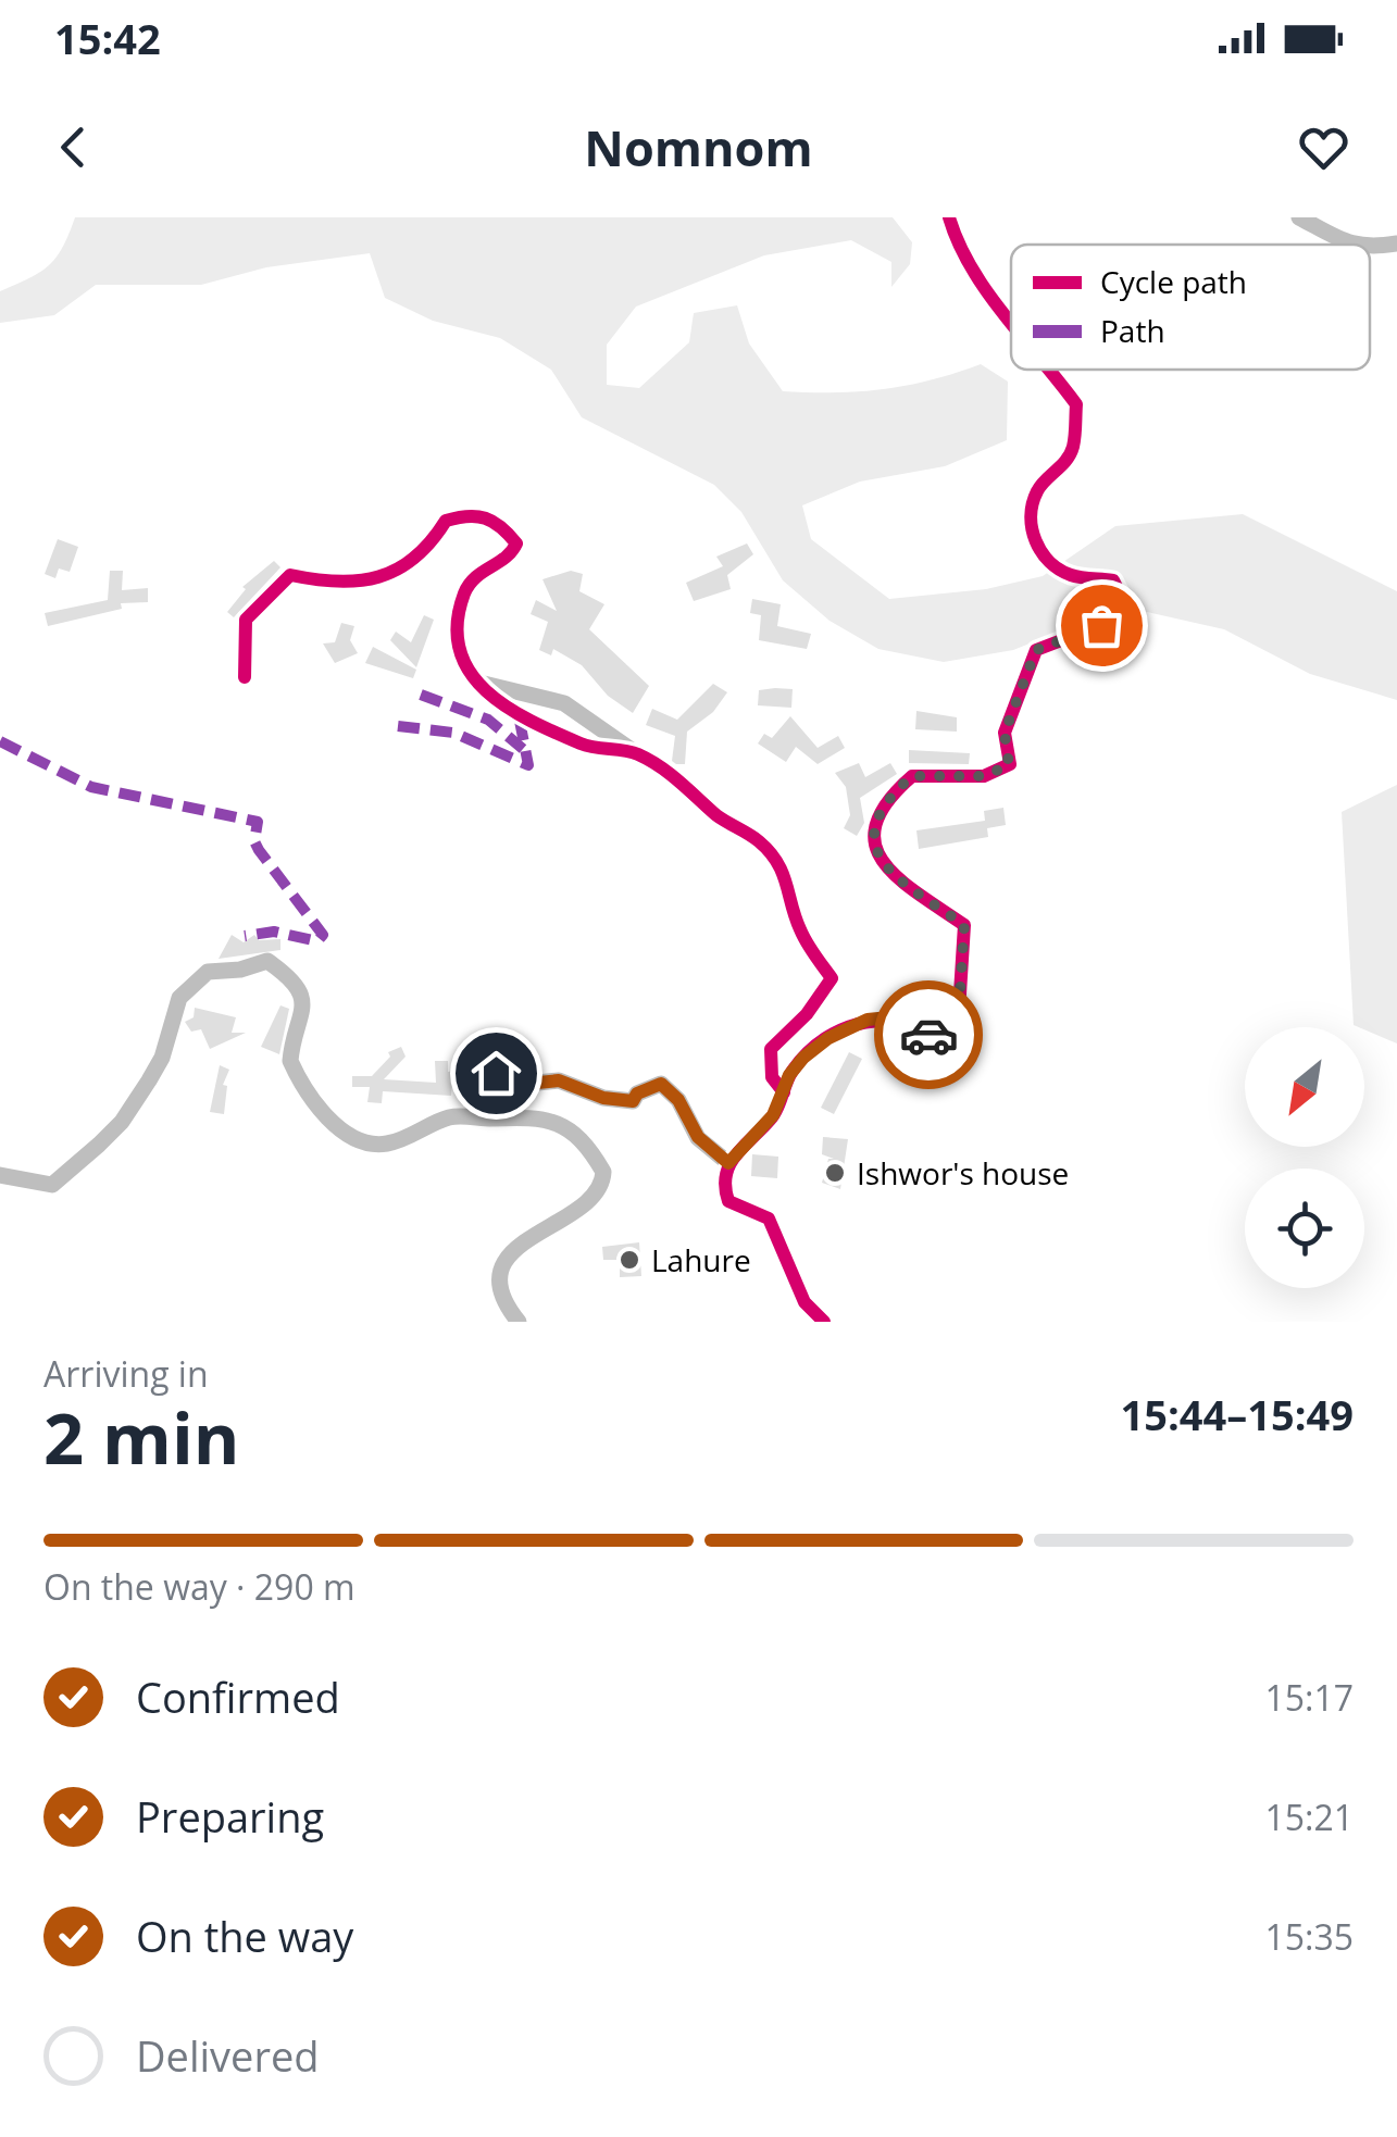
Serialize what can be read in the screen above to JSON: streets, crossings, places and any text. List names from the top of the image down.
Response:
{
  "places": ["Ishwor's house", "Lahure"],
  "legend": ["Cycle path", "Path"],
  "north": "bottom left",
  "page": {
    "status": "15:42",
    "header": "Nomnom",
    "heading": ["2 min", "Arriving in", "15:44–15:49"],
    "bar": "On the way · 290 m",
    "list": [
      ["Confirmed", "15:17"],
      ["Preparing", "15:21"],
      ["On the way", "15:35"],
      "Delivered"
    ]
  }
}
